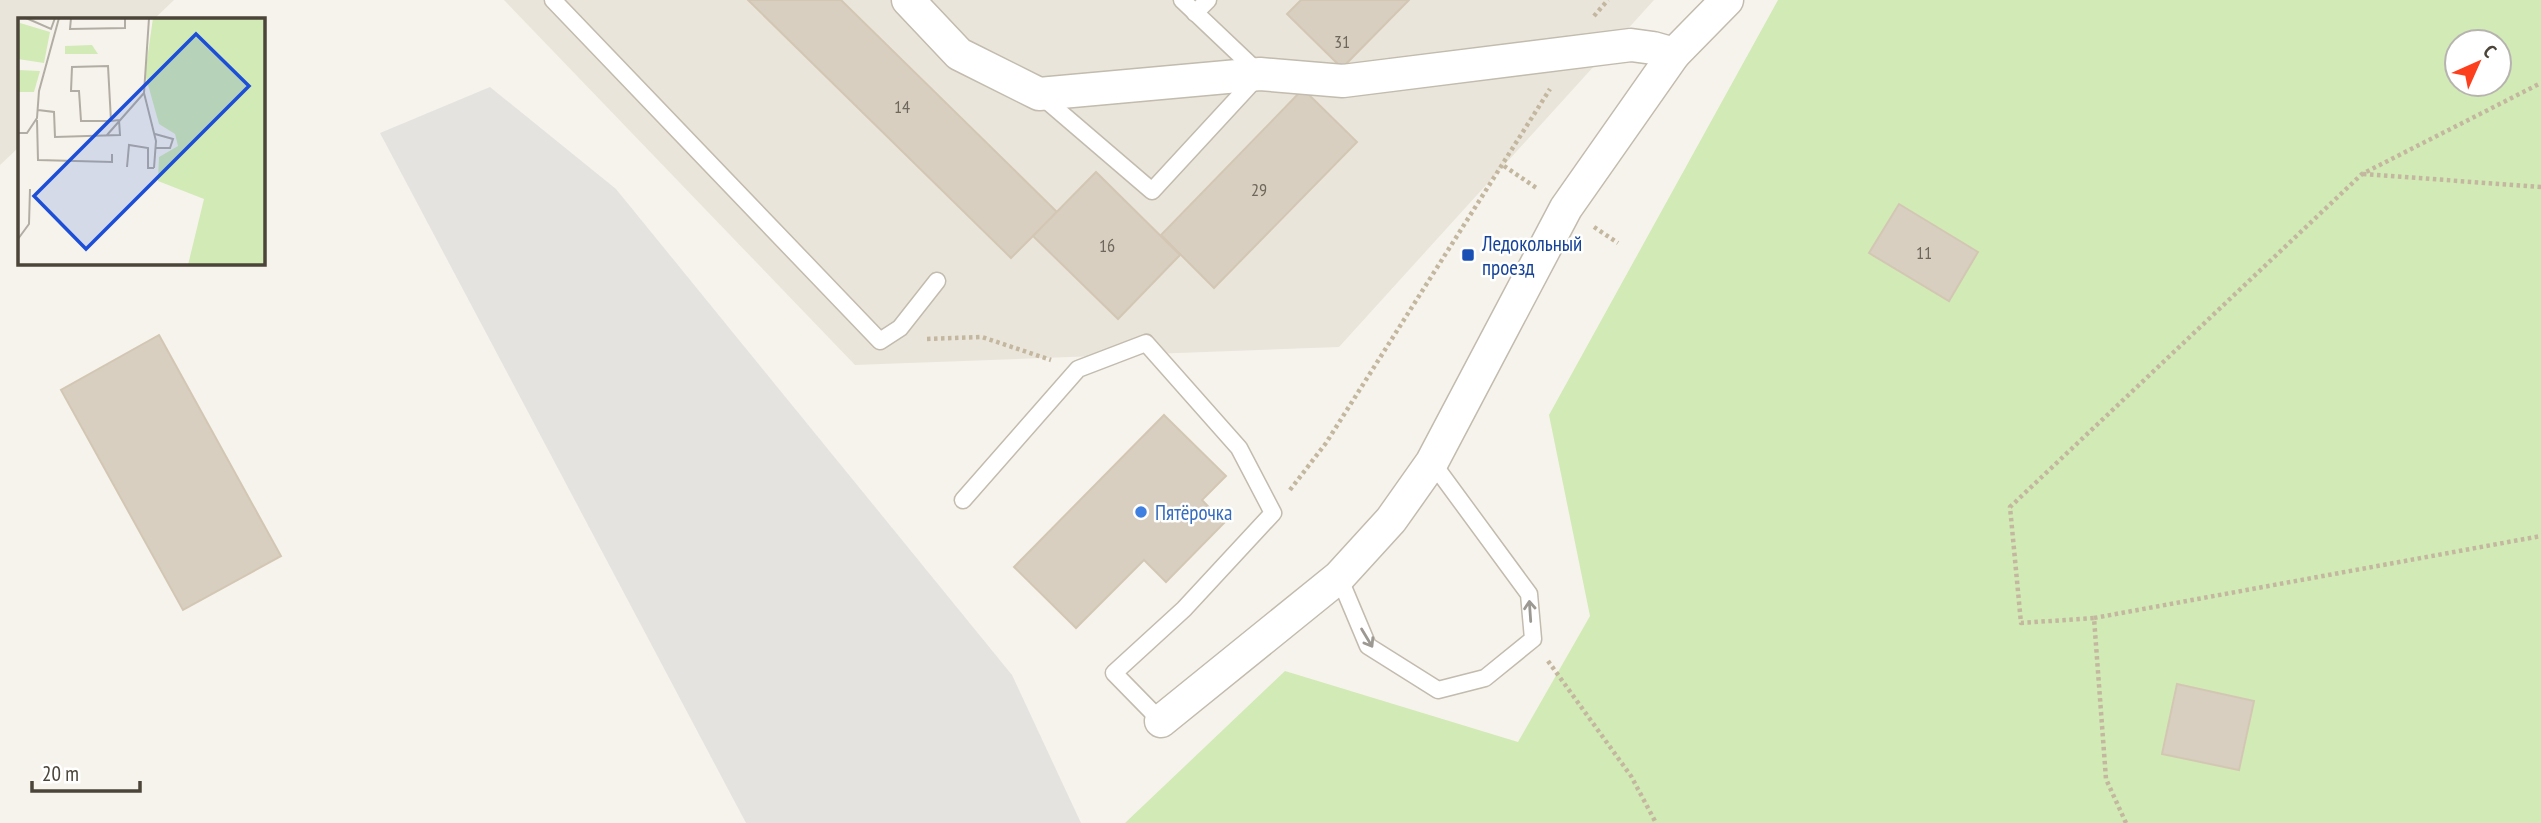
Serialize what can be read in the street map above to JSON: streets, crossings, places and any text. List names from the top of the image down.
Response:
{
  "places": {
    "transit": ["Ледокольный проезд"],
    "other": ["Пятёрочка"]
  },
  "house_numbers": [
    "31",
    "14",
    "29",
    "16",
    "11"
  ],
  "scale_bar": "20 m",
  "north": "top right"
}
